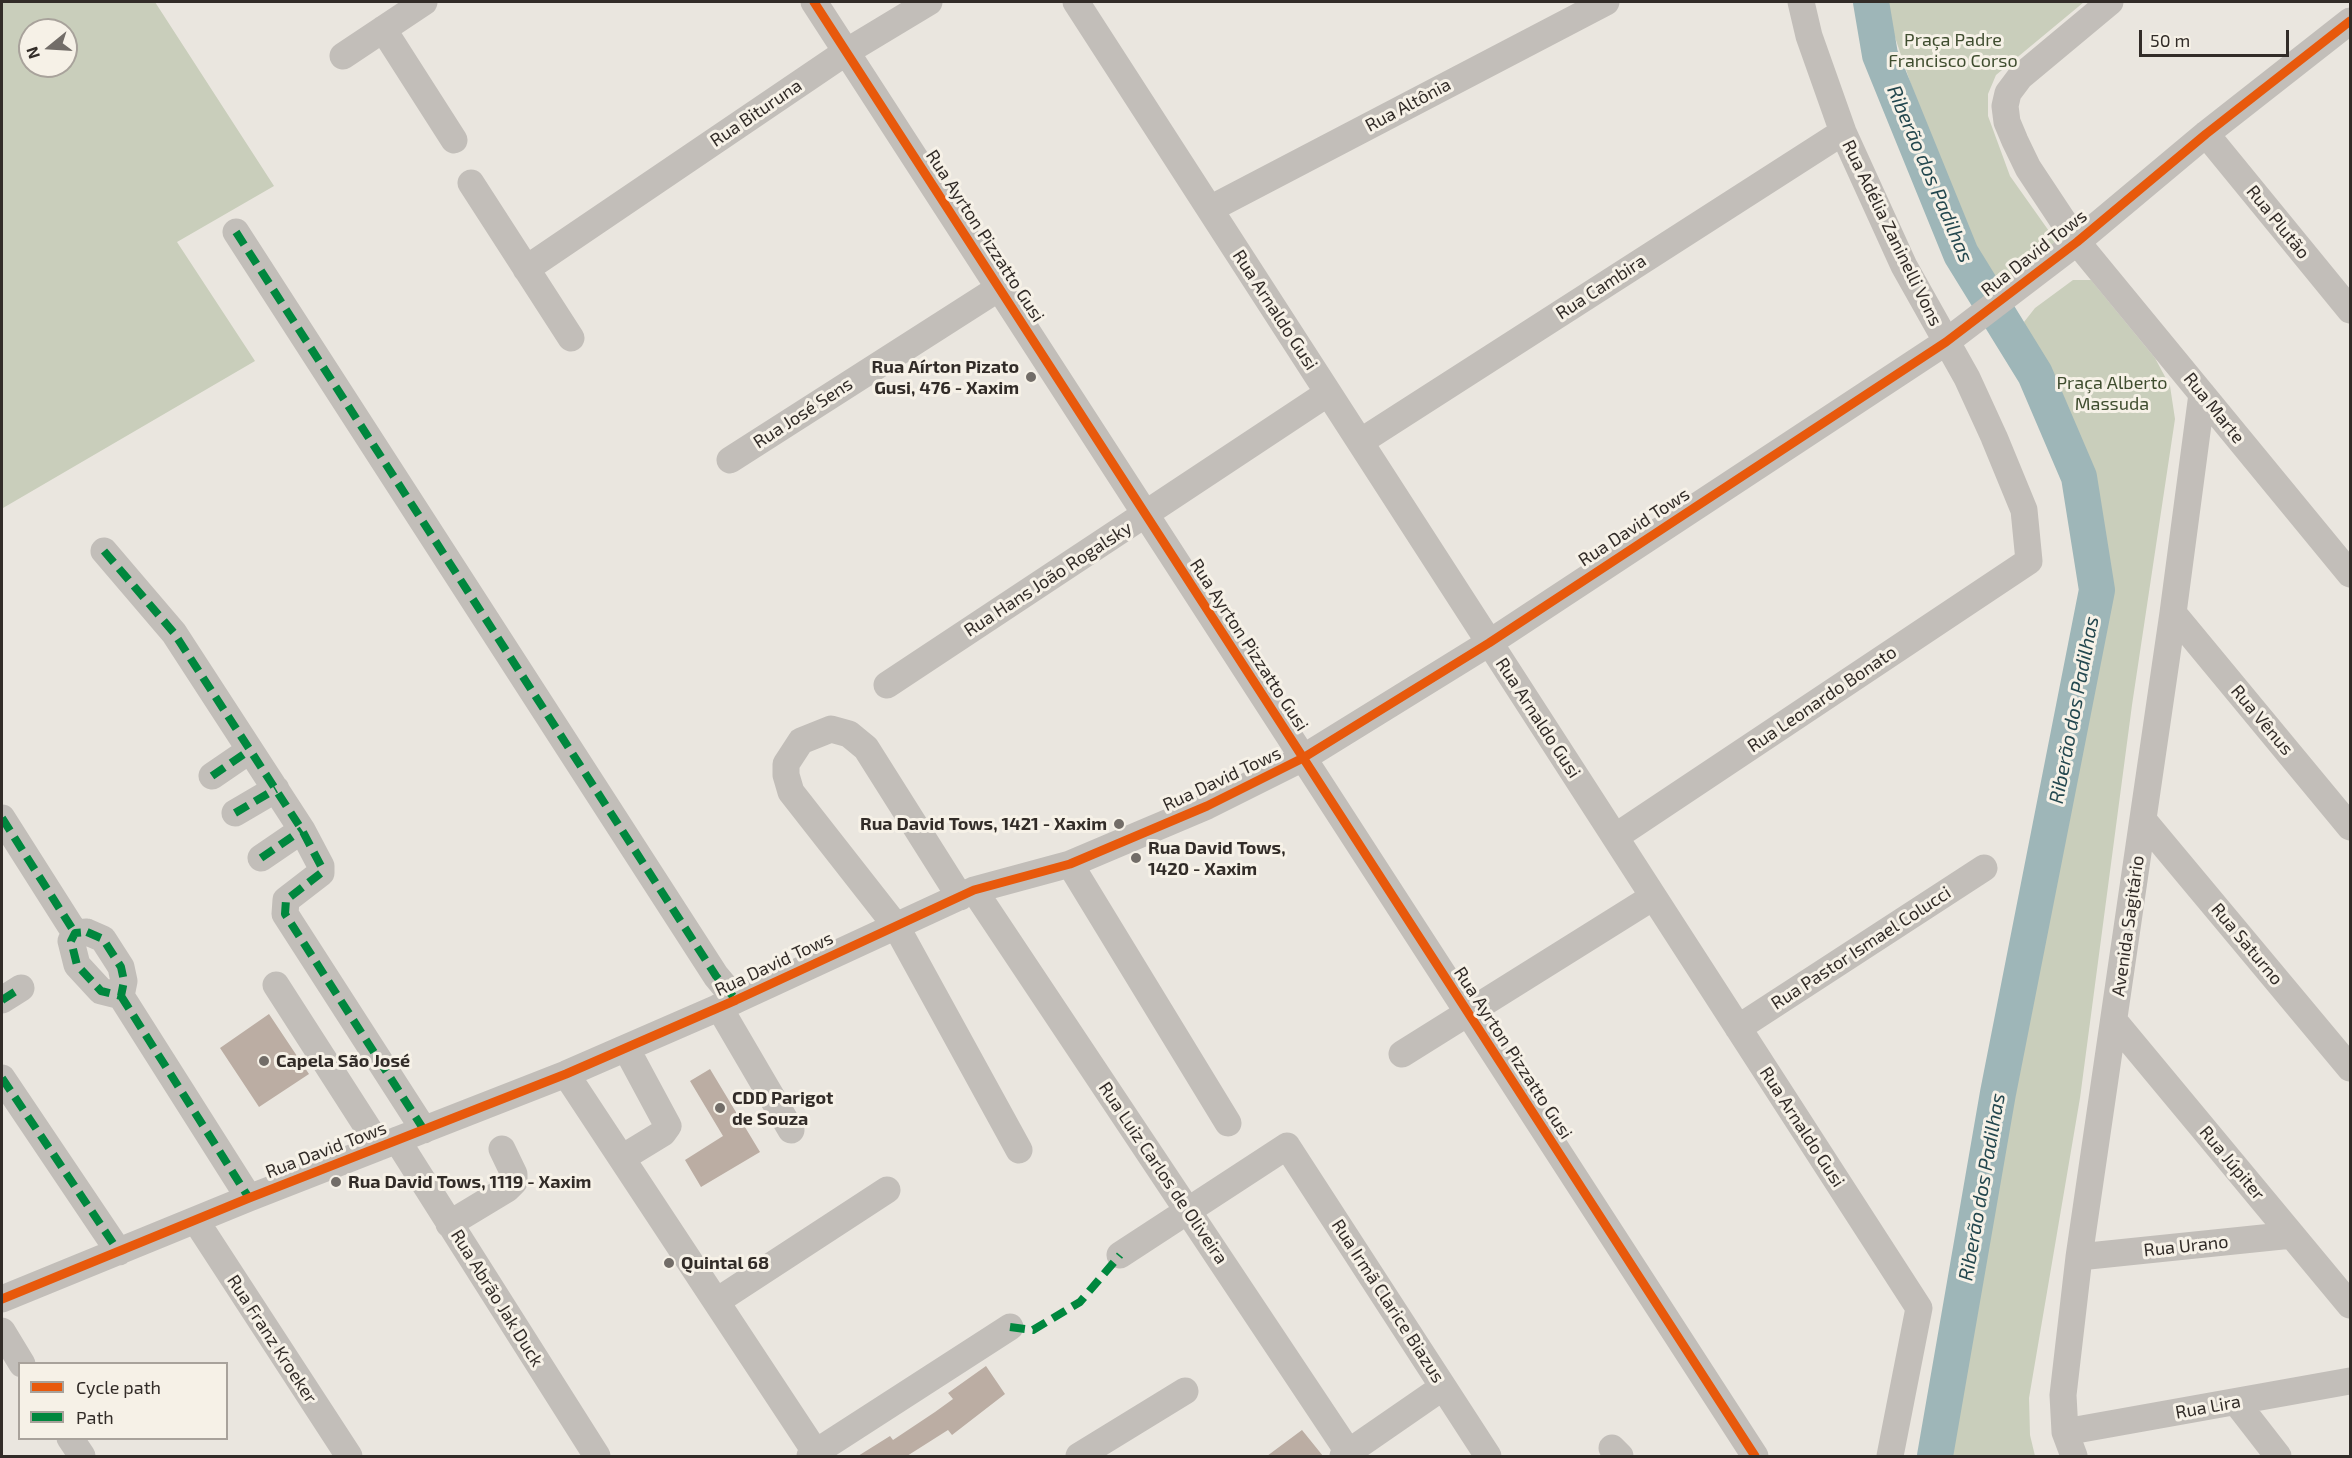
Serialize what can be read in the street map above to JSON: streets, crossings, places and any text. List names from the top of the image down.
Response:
{
  "streets": {
    "street": [
      "Rua Altônia",
      "Rua Bituruna",
      "Rua Plutão",
      "Rua Adélia Zaninelli Vons",
      "Rua Ayrton Pizzatto Gusi",
      "Rua David Tows",
      "Rua Cambira",
      "Rua Arnaldo Gusi",
      "Rua Marte",
      "Rua José Sens",
      "Rua Hans João Rogalsky",
      "Rua Leonardo Bonato",
      "Rua Vênus",
      "Avenida Sagitário",
      "Rua Saturno",
      "Rua Pastor Ismael Colucci",
      "Rua Júpiter",
      "Rua Luiz Carlos de Oliveira",
      "Rua Urano",
      "Rua Abrão Jak Duck",
      "Rua Irmã Clarice Biazus",
      "Rua Franz Kroeker",
      "Rua Lira"
    ]
  },
  "crossings": [
    ["Rua Altônia", "Rua Arnaldo Gusi"],
    ["Rua Bituruna", "Rua Ayrton Pizzatto Gusi"],
    ["Rua Plutão", "Rua David Tows"],
    ["Rua Adélia Zaninelli Vons", "Rua David Tows"],
    ["Rua Adélia Zaninelli Vons", "Rua Cambira"],
    ["Rua Adélia Zaninelli Vons", "Rua Leonardo Bonato"],
    ["Rua Ayrton Pizzatto Gusi", "Rua David Tows"],
    ["Rua Ayrton Pizzatto Gusi", "Rua José Sens"],
    ["Rua Ayrton Pizzatto Gusi", "Rua Hans João Rogalsky"],
    ["Rua David Tows", "Rua Arnaldo Gusi"],
    ["Rua David Tows", "Rua Marte"],
    ["Rua David Tows", "Rua Luiz Carlos de Oliveira"],
    ["Rua David Tows", "Rua Abrão Jak Duck"],
    ["Rua David Tows", "Rua Franz Kroeker"],
    ["Rua Cambira", "Rua Arnaldo Gusi"],
    ["Rua Arnaldo Gusi", "Rua Hans João Rogalsky"],
    ["Rua Arnaldo Gusi", "Rua Leonardo Bonato"],
    ["Rua Arnaldo Gusi", "Rua Pastor Ismael Colucci"],
    ["Rua Marte", "Avenida Sagitário"],
    ["Rua Vênus", "Avenida Sagitário"],
    ["Avenida Sagitário", "Rua Saturno"],
    ["Avenida Sagitário", "Rua Júpiter"],
    ["Avenida Sagitário", "Rua Urano"],
    ["Avenida Sagitário", "Rua Lira"],
    ["Rua Júpiter", "Rua Urano"],
    ["Rua Luiz Carlos de Oliveira", "Rua Irmã Clarice Biazus"]
  ],
  "water": ["Riberão dos Padilhas"],
  "parks": ["Praça Padre Francisco Corso", "Praça Alberto Massuda"],
  "places": [
    "Rua Aírton Pizato Gusi, 476 - Xaxim",
    "Rua David Tows, 1421 - Xaxim",
    "Rua David Tows, 1420 - Xaxim",
    "Capela São José",
    "CDD Parigot de Souza",
    "Rua David Tows, 1119 - Xaxim",
    "Quintal 68"
  ],
  "legend": ["Cycle path", "Path"],
  "scale_bar": "50 m",
  "north": "left"
}
